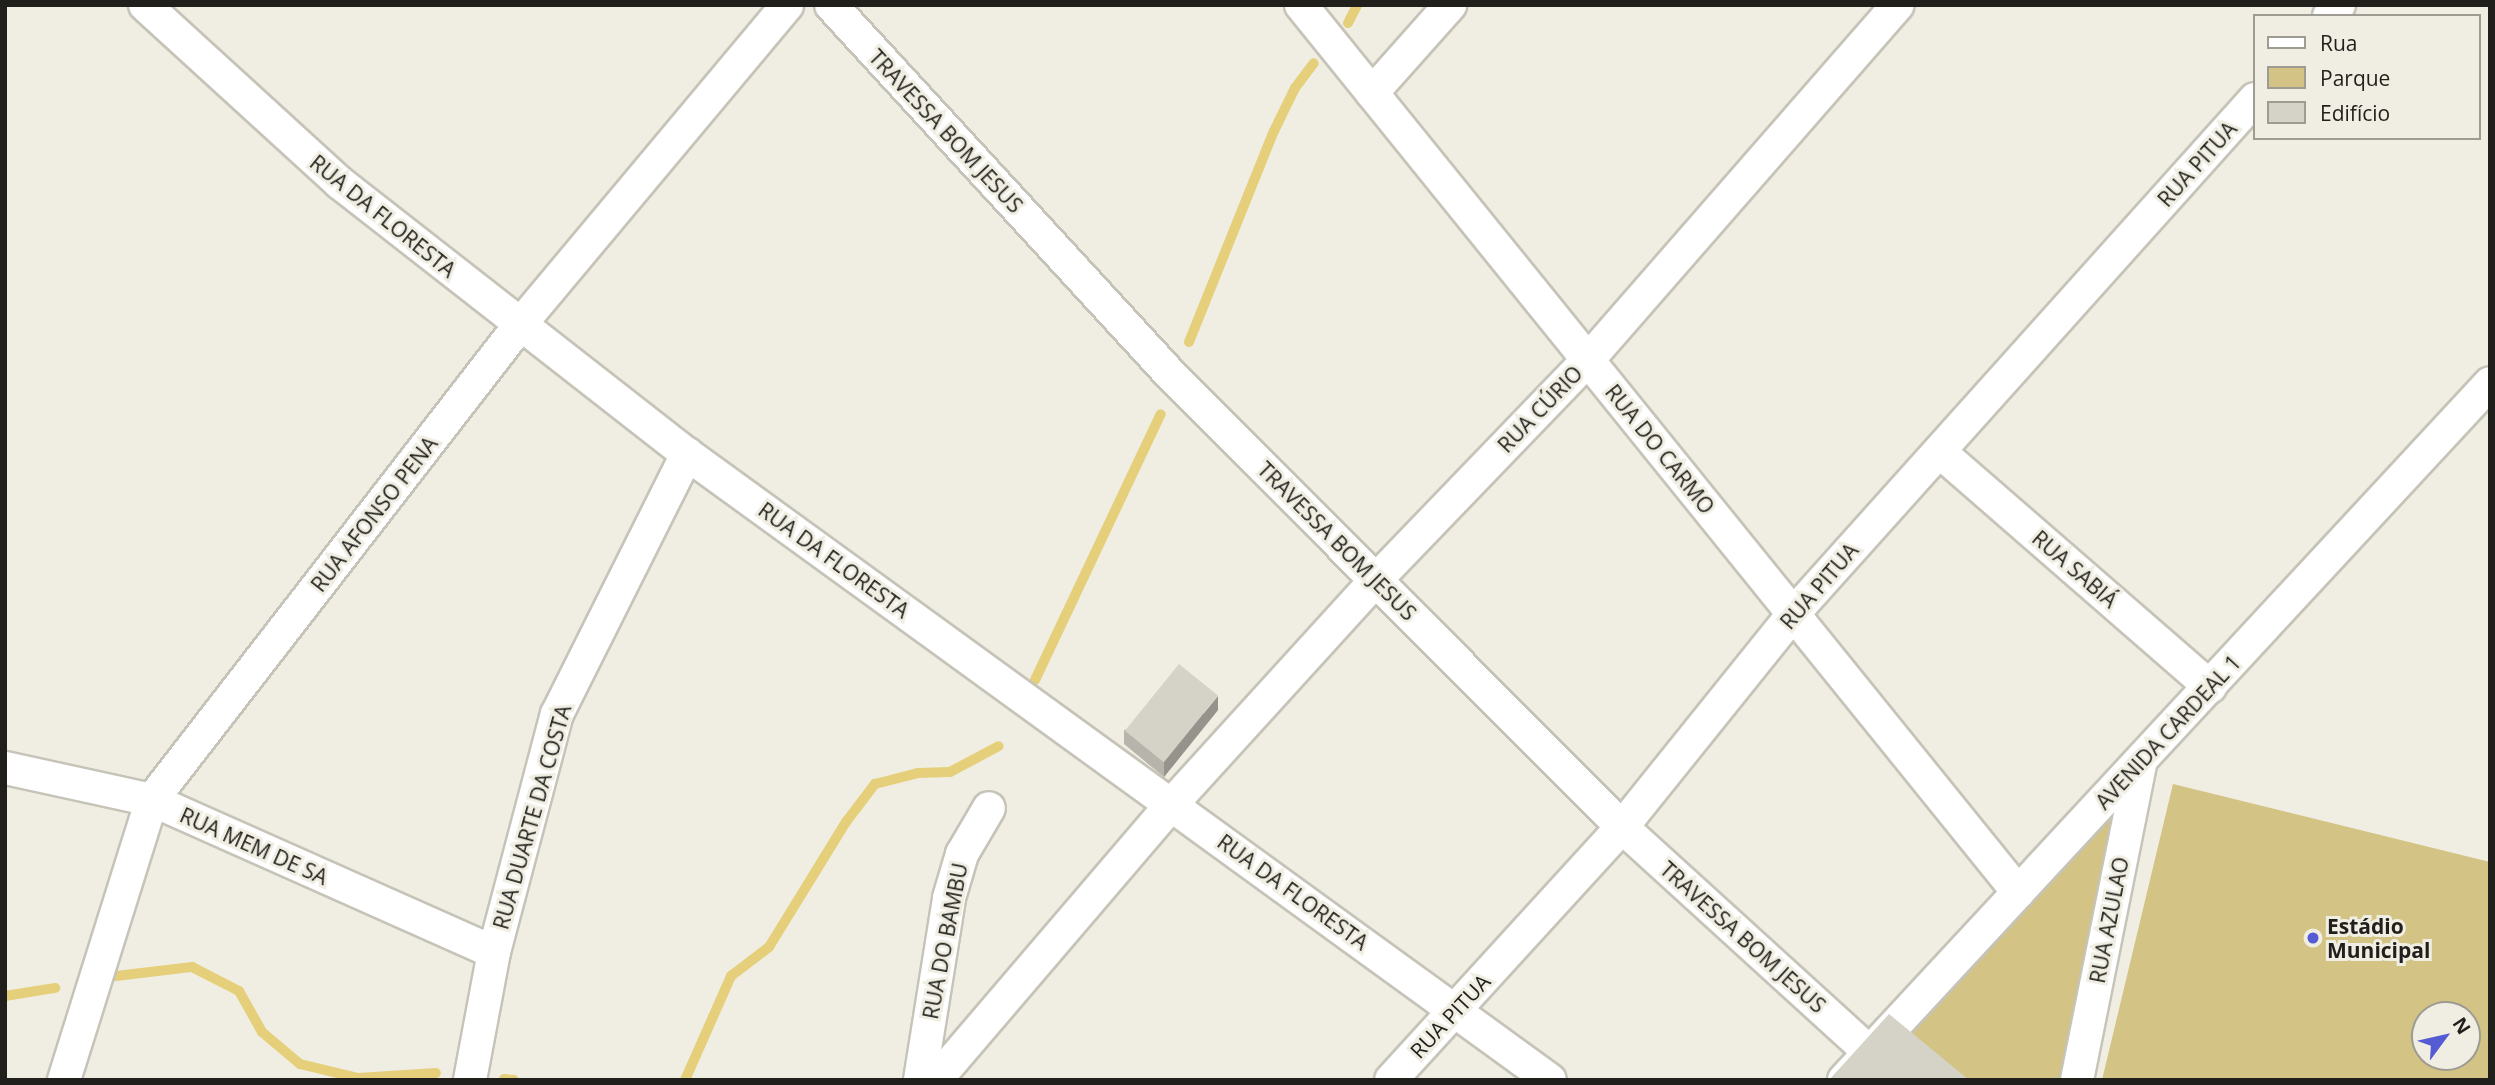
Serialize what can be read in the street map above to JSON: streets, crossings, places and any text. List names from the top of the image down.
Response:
{
  "streets": {
    "street": [
      "TRAVESSA BOM JESUS",
      "RUA PITUA",
      "RUA DA FLORESTA",
      "RUA CÚRIO",
      "RUA DO CARMO",
      "RUA AFONSO PENA",
      "RUA SABIÁ",
      "AVENIDA CARDEAL 1",
      "RUA DUARTE DA COSTA",
      "RUA MEM DE SA",
      "RUA AZULAO",
      "RUA DO BAMBU"
    ]
  },
  "crossings": [
    ["TRAVESSA BOM JESUS", "RUA PITUA"],
    ["TRAVESSA BOM JESUS", "RUA CÚRIO"],
    ["TRAVESSA BOM JESUS", "AVENIDA CARDEAL 1"],
    ["RUA PITUA", "RUA DA FLORESTA"],
    ["RUA PITUA", "RUA DO CARMO"],
    ["RUA PITUA", "RUA SABIÁ"],
    ["RUA DA FLORESTA", "RUA CÚRIO"],
    ["RUA DA FLORESTA", "RUA AFONSO PENA"],
    ["RUA DA FLORESTA", "RUA DUARTE DA COSTA"],
    ["RUA CÚRIO", "RUA DO CARMO"],
    ["RUA DO CARMO", "AVENIDA CARDEAL 1"],
    ["RUA AFONSO PENA", "RUA MEM DE SA"],
    ["RUA SABIÁ", "AVENIDA CARDEAL 1"],
    ["AVENIDA CARDEAL 1", "RUA AZULAO"],
    ["RUA DUARTE DA COSTA", "RUA MEM DE SA"]
  ],
  "places": ["Estádio Municipal"],
  "legend": ["Rua", "Parque", "Edifício"],
  "north": "top right"
}
